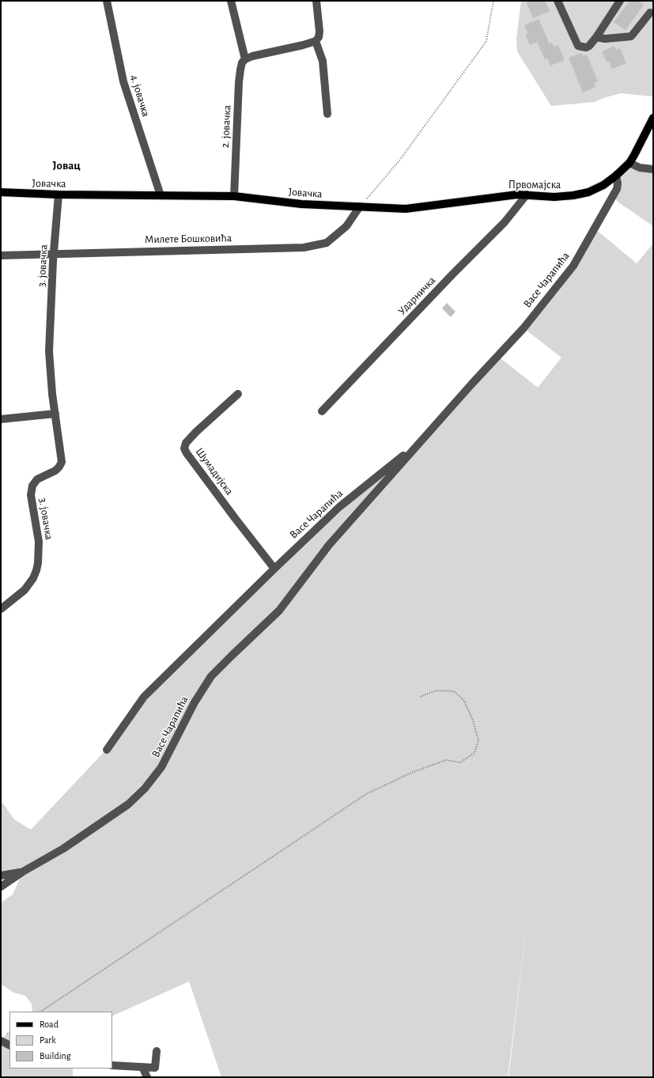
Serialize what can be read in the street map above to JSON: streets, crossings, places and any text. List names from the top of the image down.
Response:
{
  "streets": {
    "main road": ["Јовачка", "Првомајска"],
    "street": [
      "4. јовачка",
      "2. јовачка",
      "Милете Бошковића",
      "3. јовачка",
      "Васе Чарапића",
      "Ударничка",
      "Шумадијска"
    ]
  },
  "crossings": [
    ["4. јовачка", "Јовачка"],
    ["2. јовачка", "Јовачка"],
    ["Јовачка", "Првомајска"],
    ["Јовачка", "Милете Бошковића"],
    ["Јовачка", "3. јовачка"],
    ["Првомајска", "Милете Бошковића"],
    ["Првомајска", "Васе Чарапића"],
    ["Првомајска", "Ударничка"],
    ["Милете Бошковића", "3. јовачка"],
    ["Васе Чарапића", "Шумадијска"]
  ],
  "districts": ["Јовац"],
  "legend": ["Road", "Park", "Building"]
}
